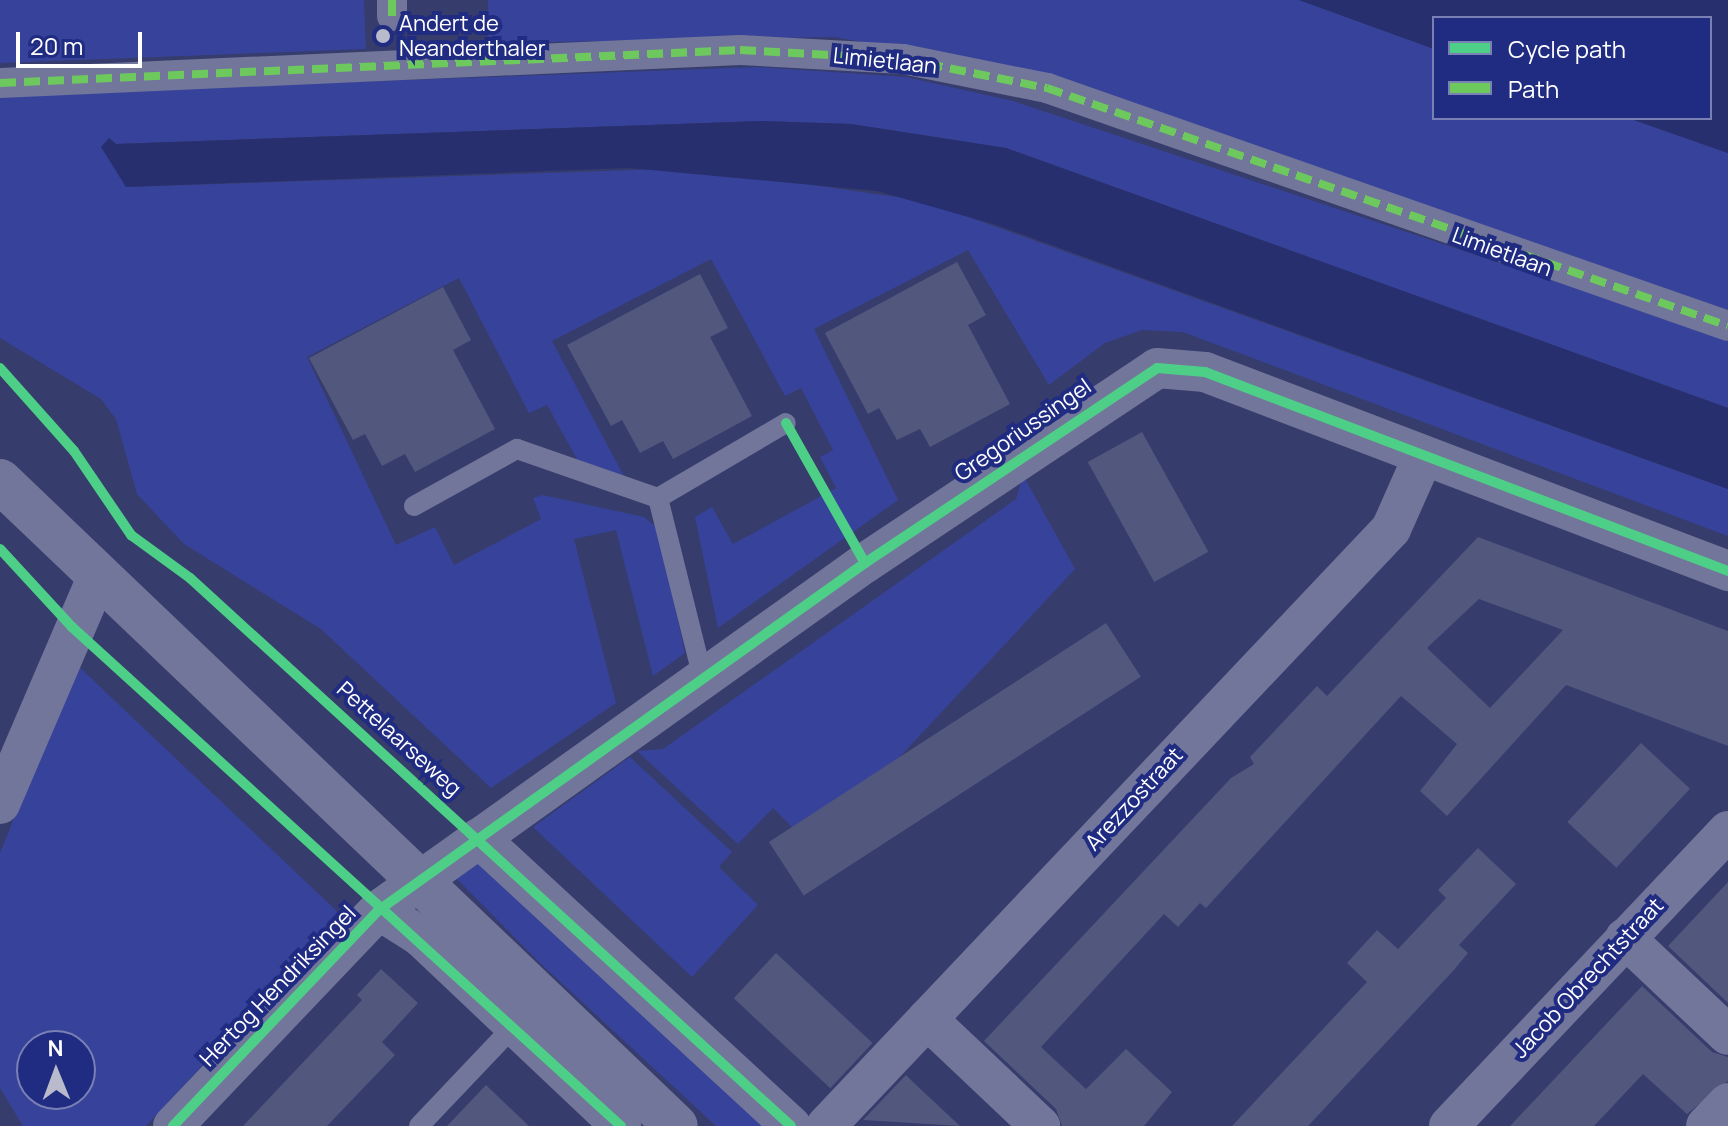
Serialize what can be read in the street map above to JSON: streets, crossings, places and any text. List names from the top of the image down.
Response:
{
  "streets": {
    "street": [
      "Limietlaan",
      "Gregoriussingel",
      "Arezzostraat",
      "Jacob Obrechtstraat",
      "Hertog Hendriksingel"
    ],
    "cycle path": ["Pettelaarseweg"]
  },
  "crossings": [
    ["Gregoriussingel", "Arezzostraat"],
    ["Gregoriussingel", "Hertog Hendriksingel"]
  ],
  "places": ["Andert de Neanderthaler"],
  "legend": ["Cycle path", "Path"],
  "scale_bar": "20 m",
  "north": "top"
}
